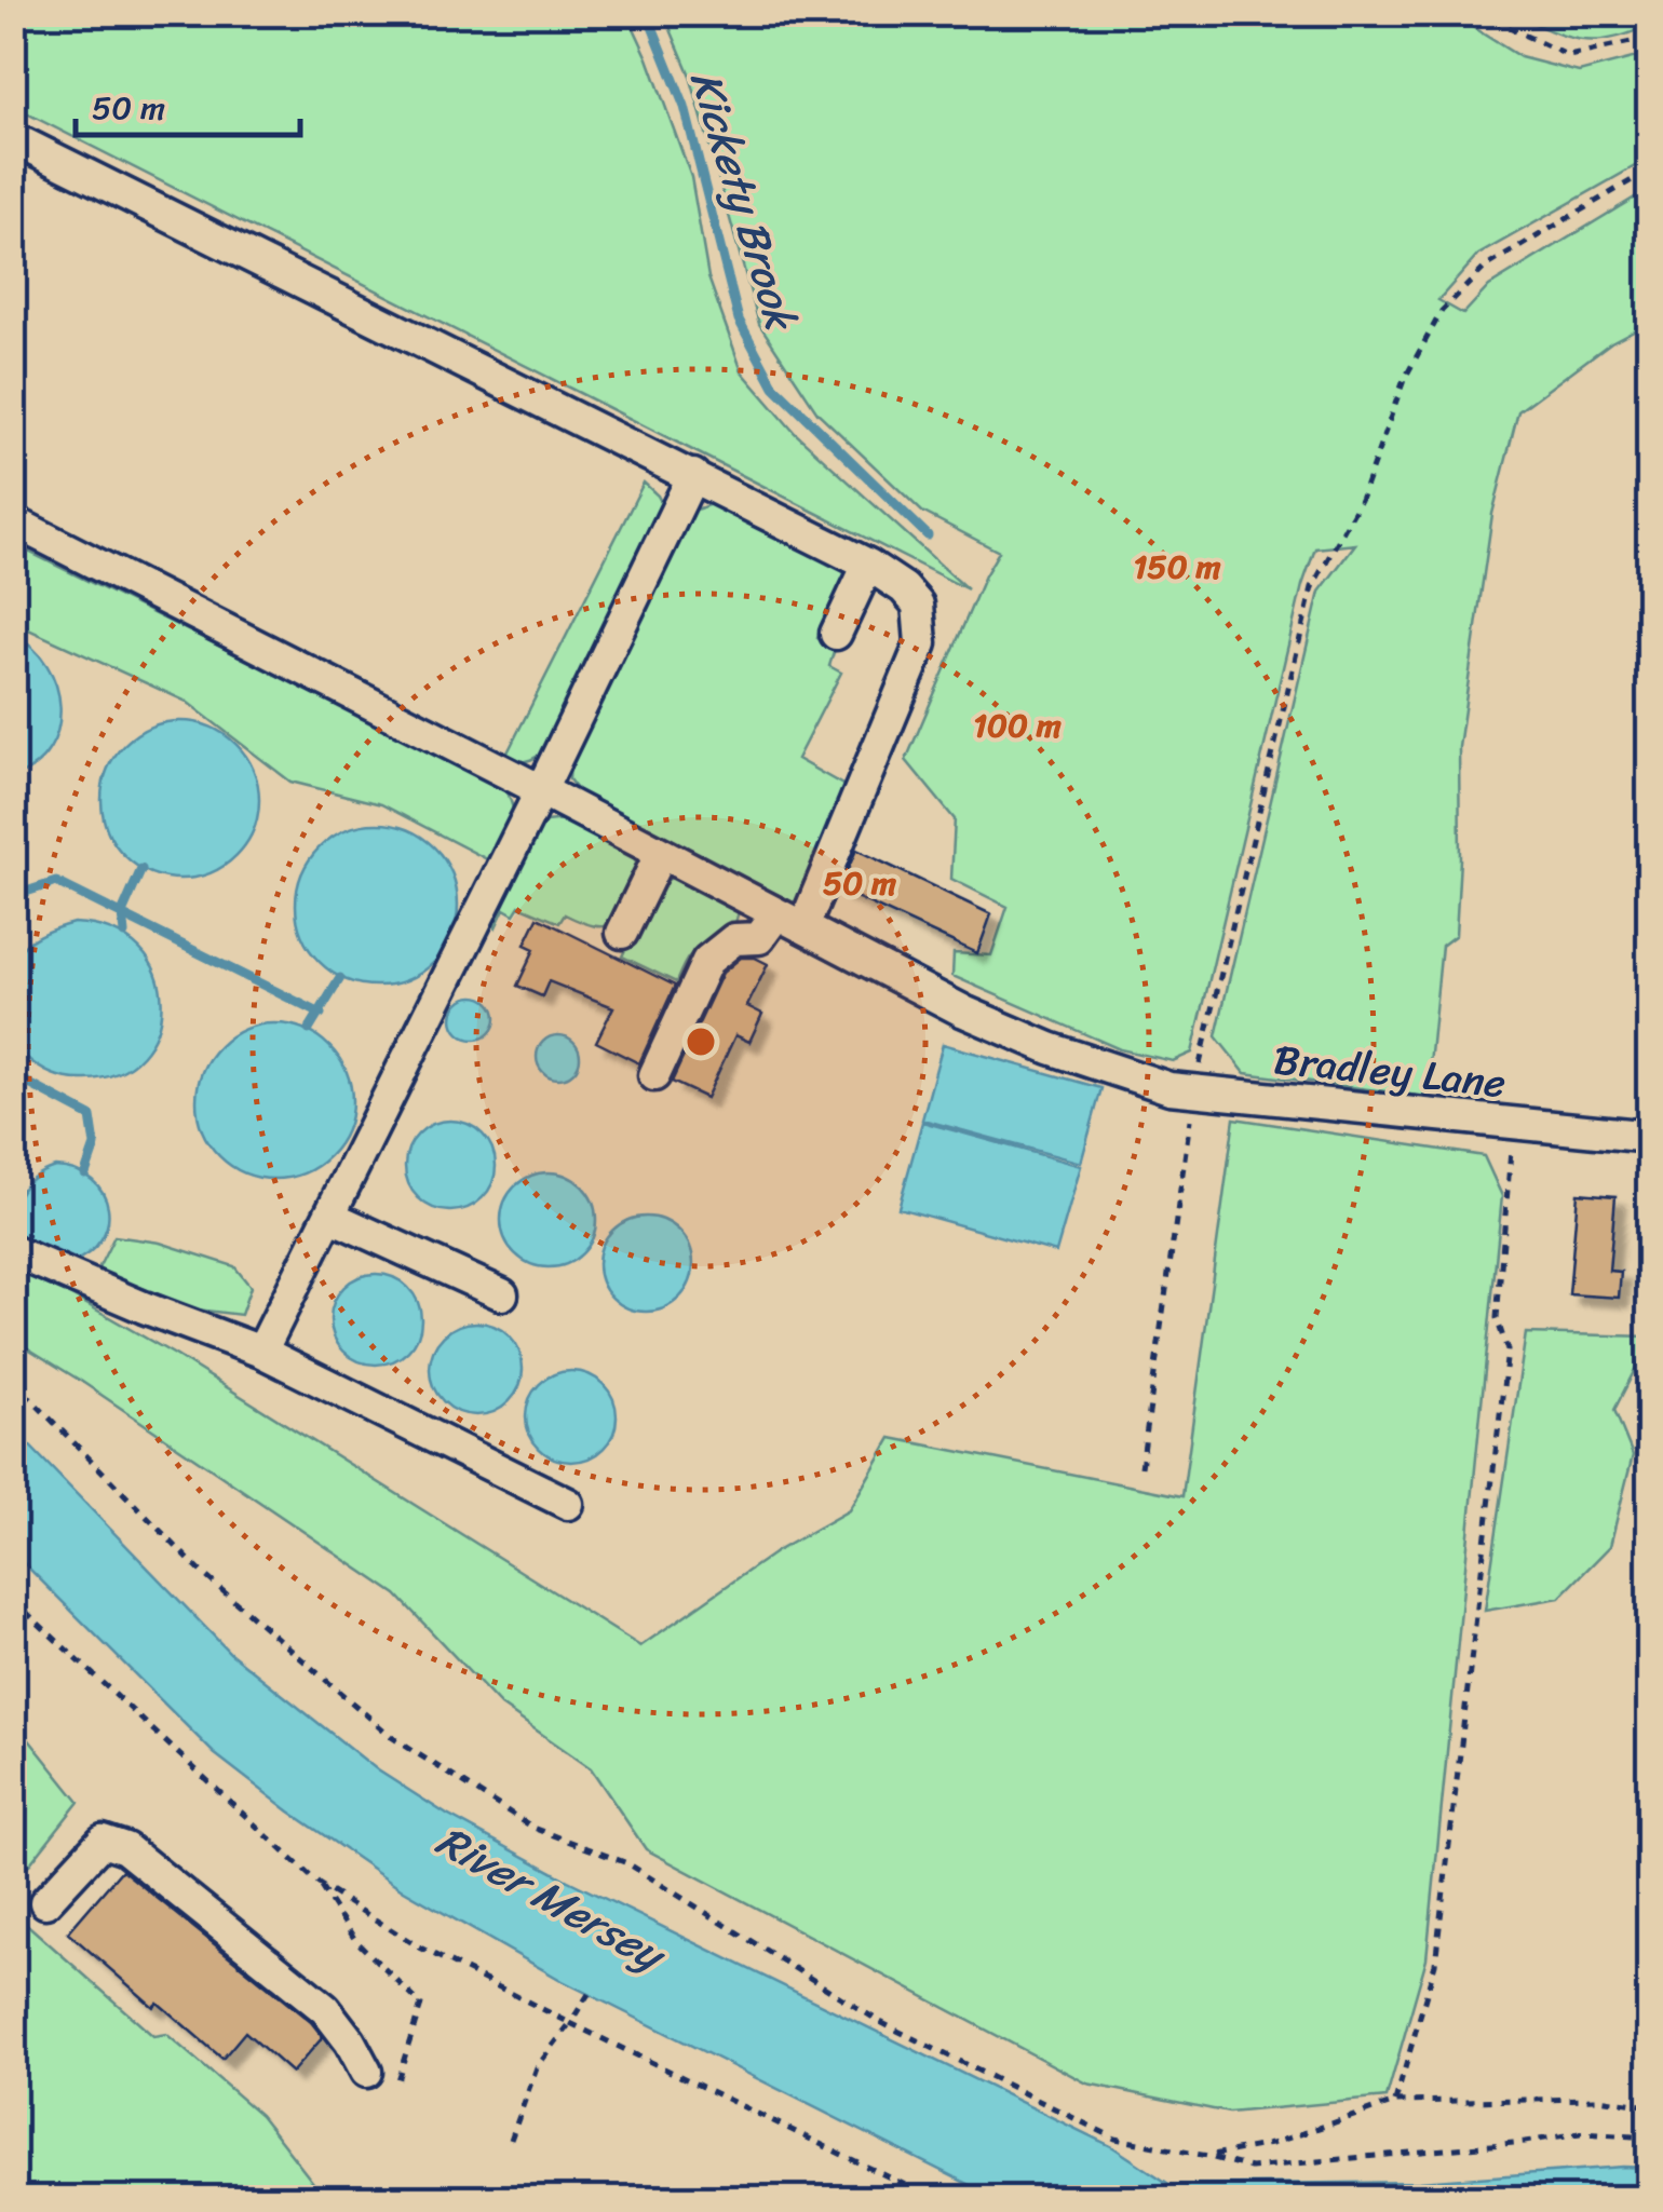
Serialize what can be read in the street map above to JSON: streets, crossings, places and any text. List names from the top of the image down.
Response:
{
  "streets": {
    "street": ["Bradley Lane"]
  },
  "water": ["Kickety Brook", "River Mersey"],
  "scale_bar": "50 m",
  "rings": ["150 m", "100 m", "50 m"]
}
